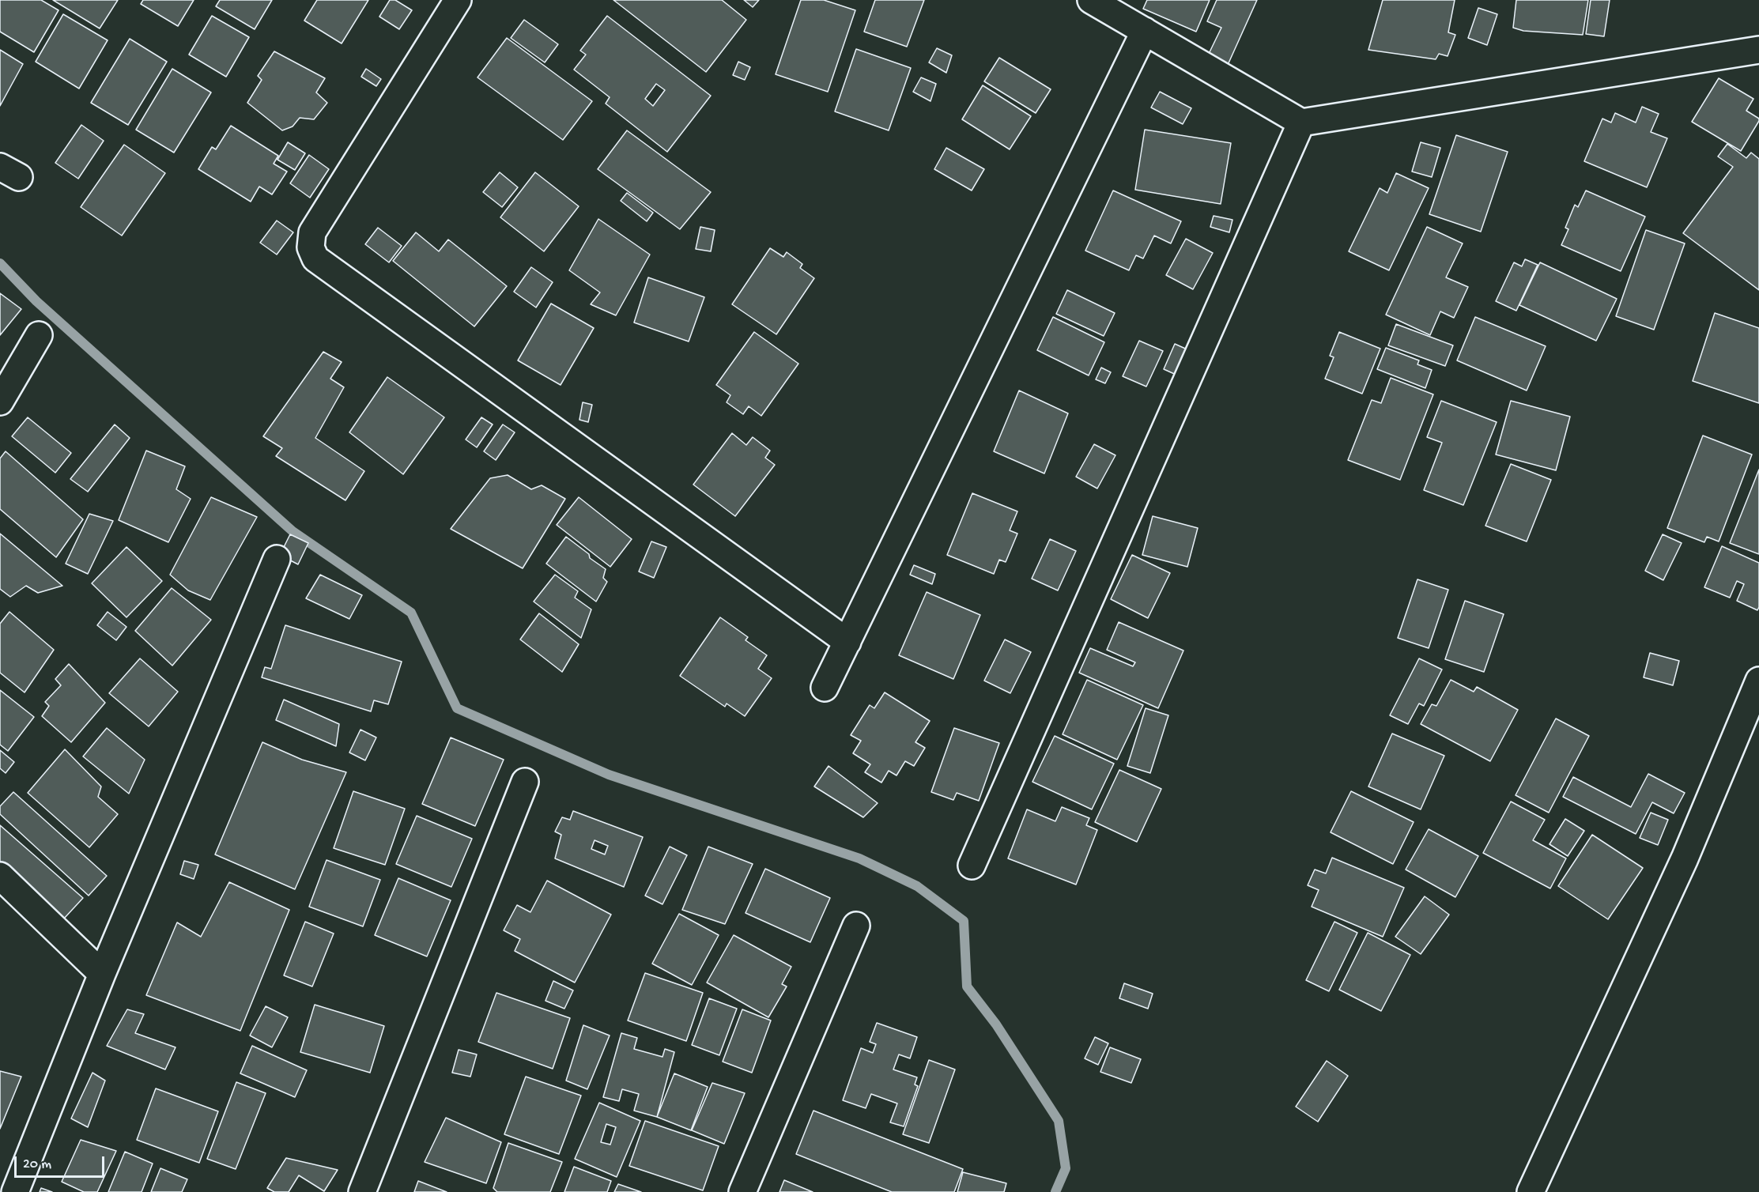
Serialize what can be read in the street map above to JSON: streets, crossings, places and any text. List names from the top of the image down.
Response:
{
  "scale_bar": "20 m"
}
